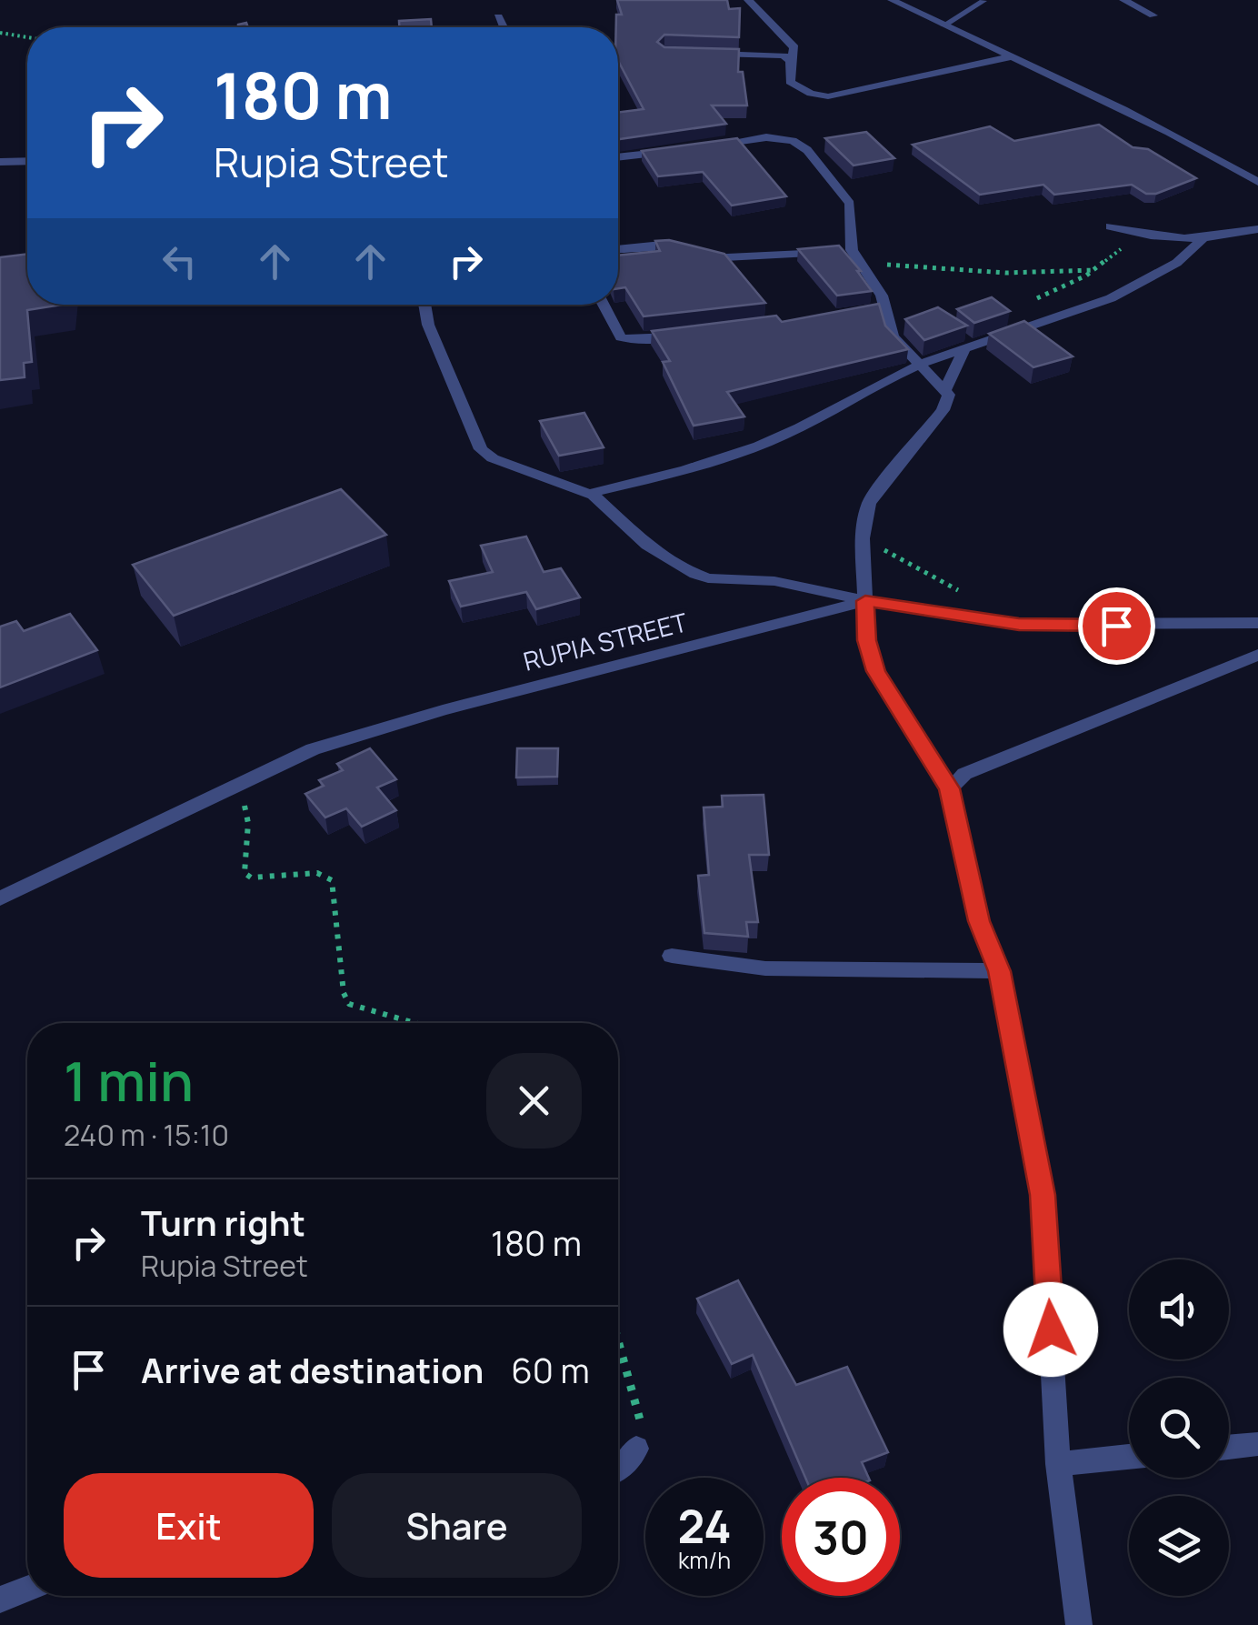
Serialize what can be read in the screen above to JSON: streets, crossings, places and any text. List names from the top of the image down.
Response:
{
  "streets": {
    "street": ["RUPIA STREET"]
  },
  "page": {
    "turn": ["180 m", "Rupia Street"],
    "heading": ["1 min", "240 m · 15:10"],
    "list": [
      {
        "name": "Turn right",
        "note": "Rupia Street",
        "value": "180 m"
      },
      {
        "name": "Arrive at destination",
        "value": "60 m"
      }
    ],
    "buttons": ["Exit", "Share"],
    "speed": "24 km/h",
    "limit": "30"
  }
}
